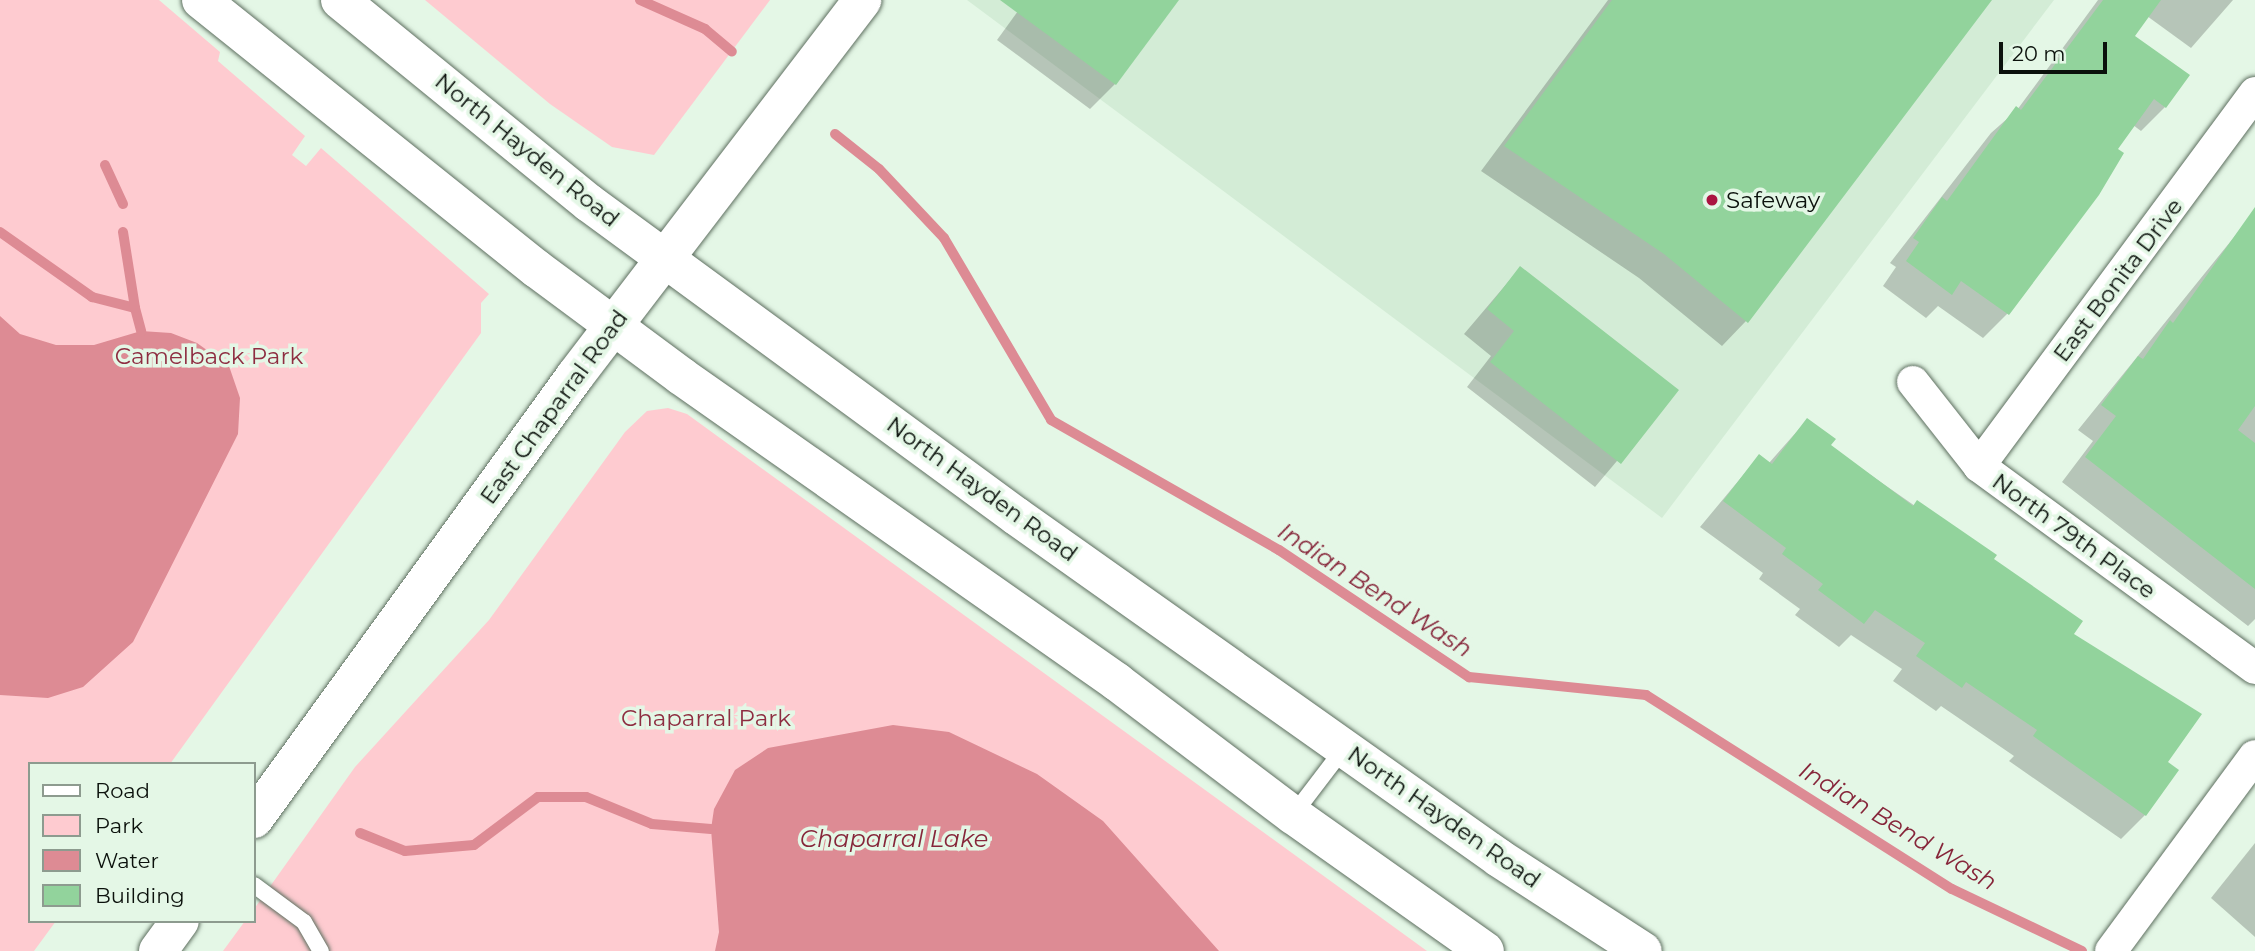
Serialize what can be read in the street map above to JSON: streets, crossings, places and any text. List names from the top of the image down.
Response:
{
  "streets": {
    "main road": ["North Hayden Road", "East Chaparral Road"],
    "street": ["East Bonita Drive", "North 79th Place"]
  },
  "crossings": [
    ["North Hayden Road", "East Chaparral Road"],
    ["East Bonita Drive", "North 79th Place"]
  ],
  "water": ["Indian Bend Wash", "Chaparral Lake"],
  "parks": ["Camelback Park", "Chaparral Park"],
  "places": ["Safeway"],
  "legend": [
    "Road",
    "Park",
    "Water",
    "Building"
  ],
  "scale_bar": "20 m"
}
